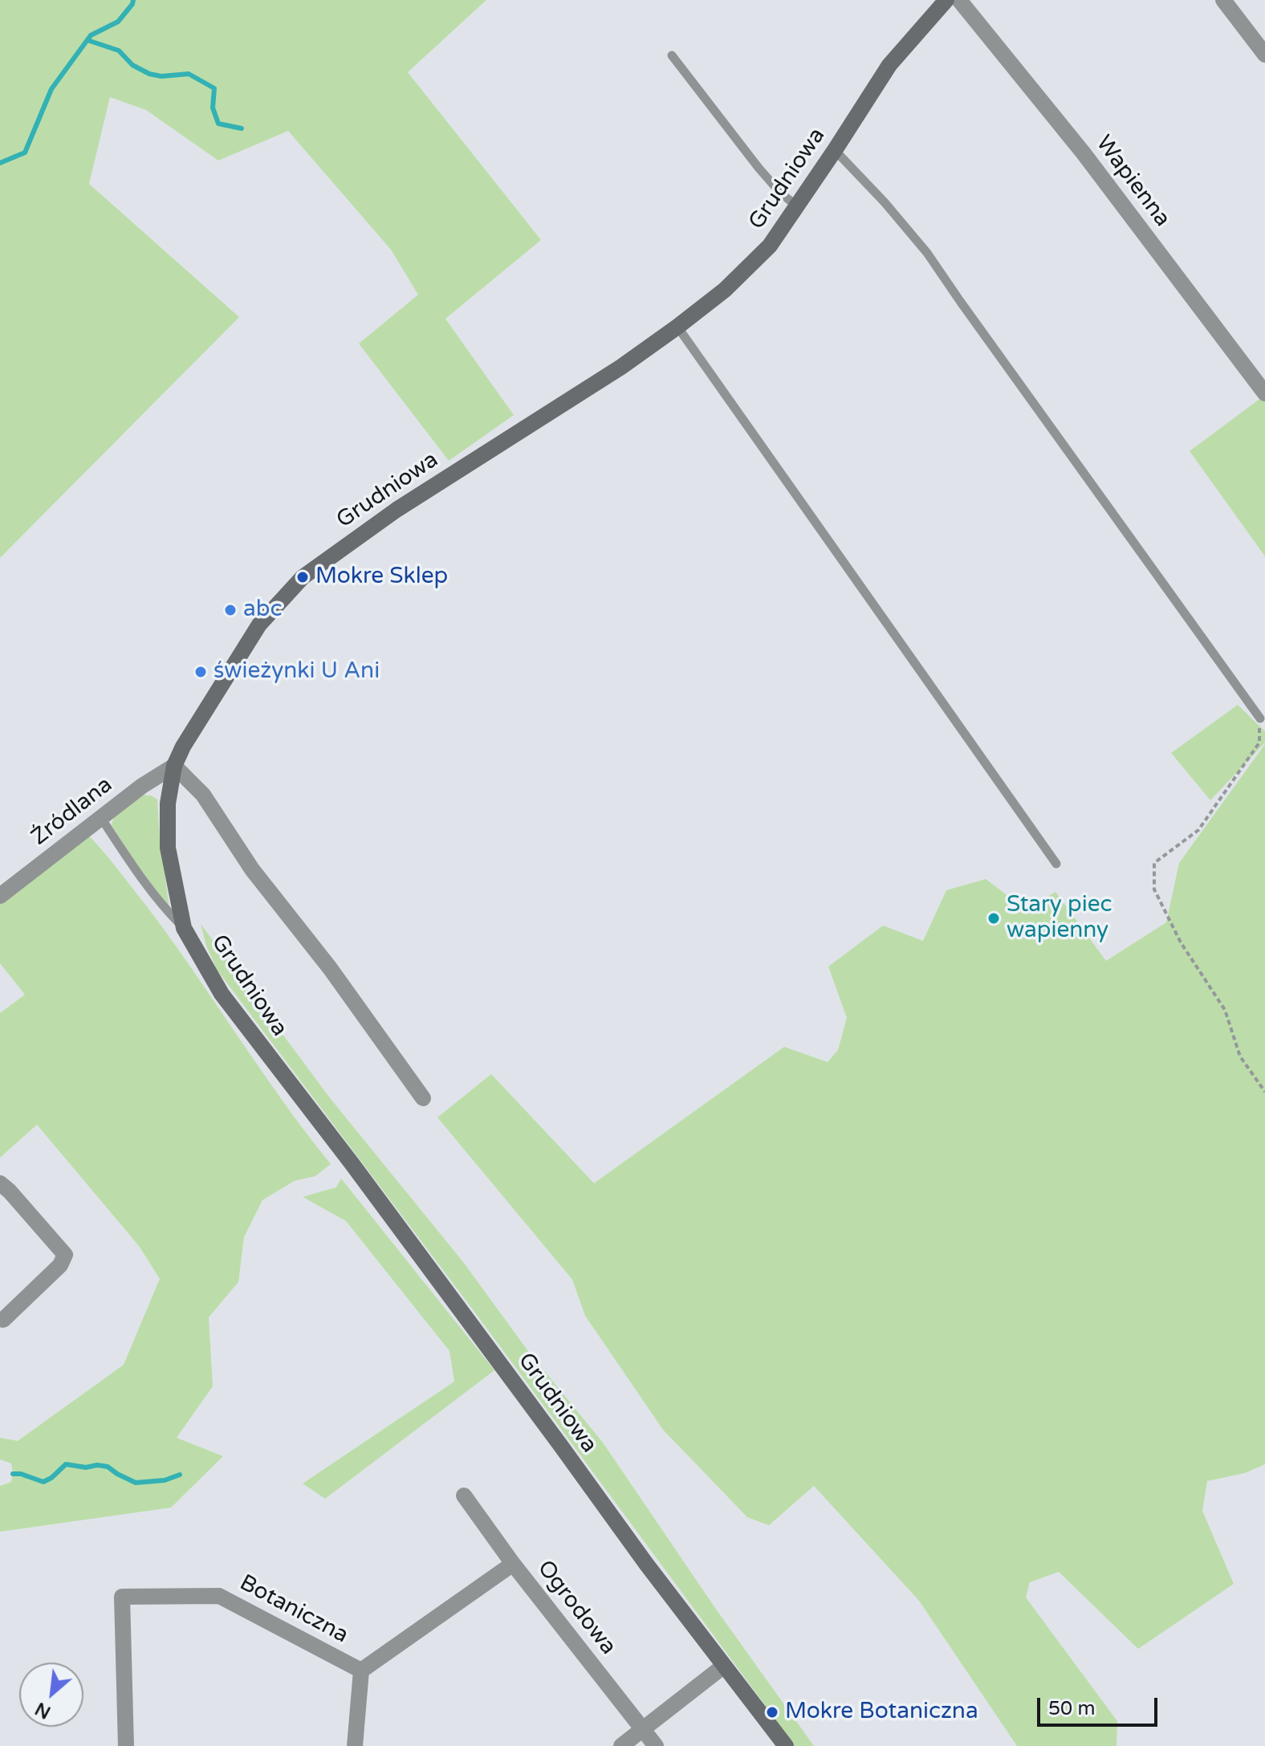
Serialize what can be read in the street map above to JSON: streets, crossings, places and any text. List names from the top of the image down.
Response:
{
  "streets": {
    "street": [
      "Grudniowa",
      "Wapienna",
      "Źródlana",
      "Ogrodowa",
      "Botaniczna"
    ]
  },
  "crossings": [
    ["Grudniowa", "Źródlana"],
    ["Ogrodowa", "Botaniczna"]
  ],
  "places": [
    "Mokre Sklep",
    "abc",
    "świeżynki U Ani",
    "Stary piec wapienny",
    "Mokre Botaniczna"
  ],
  "scale_bar": "50 m",
  "north": "bottom left"
}
